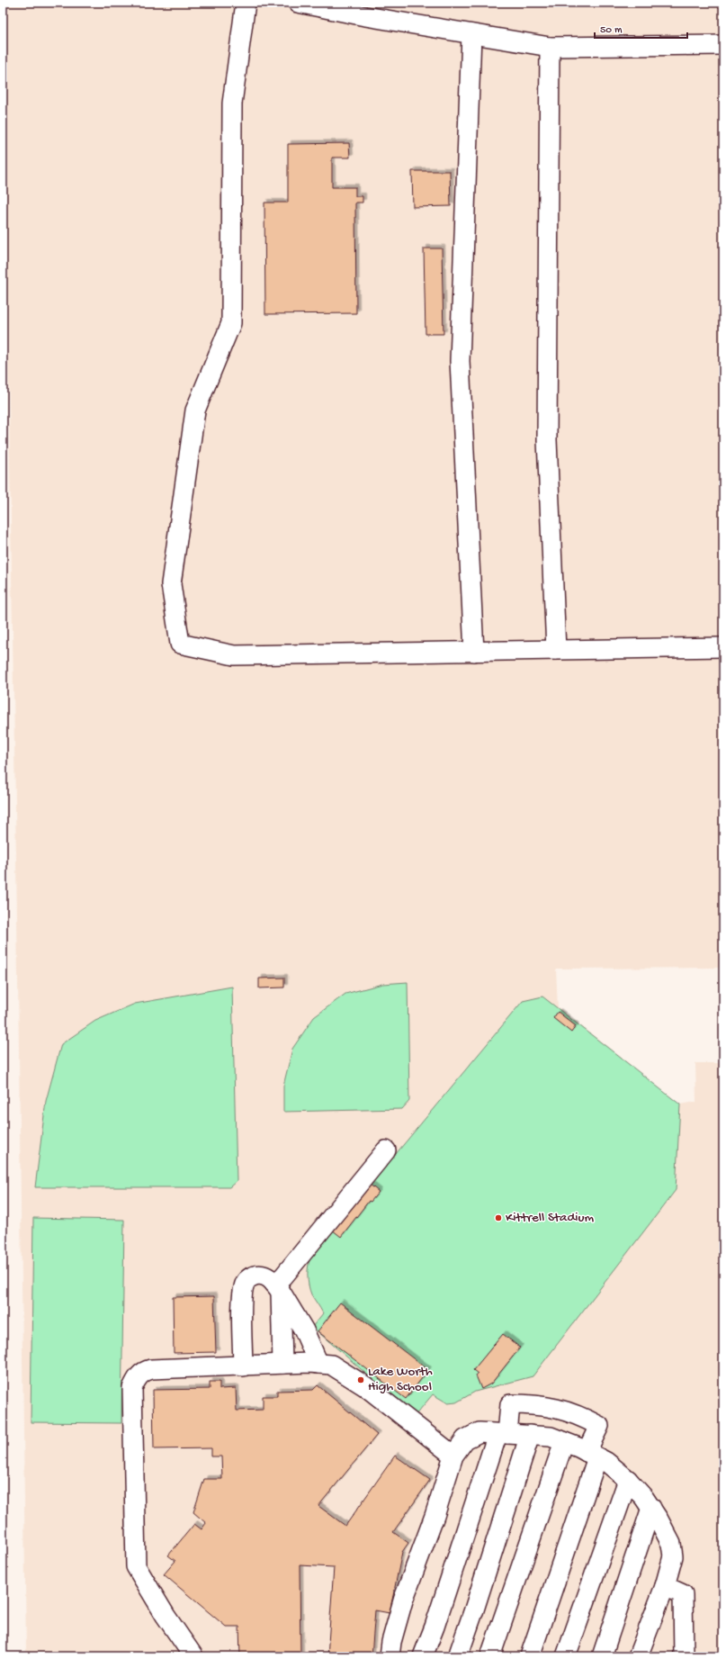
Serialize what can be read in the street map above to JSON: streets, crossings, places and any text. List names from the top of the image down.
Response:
{
  "places": ["Kittrell Stadium", "Lake Worth High School"],
  "scale_bar": "50 m"
}
